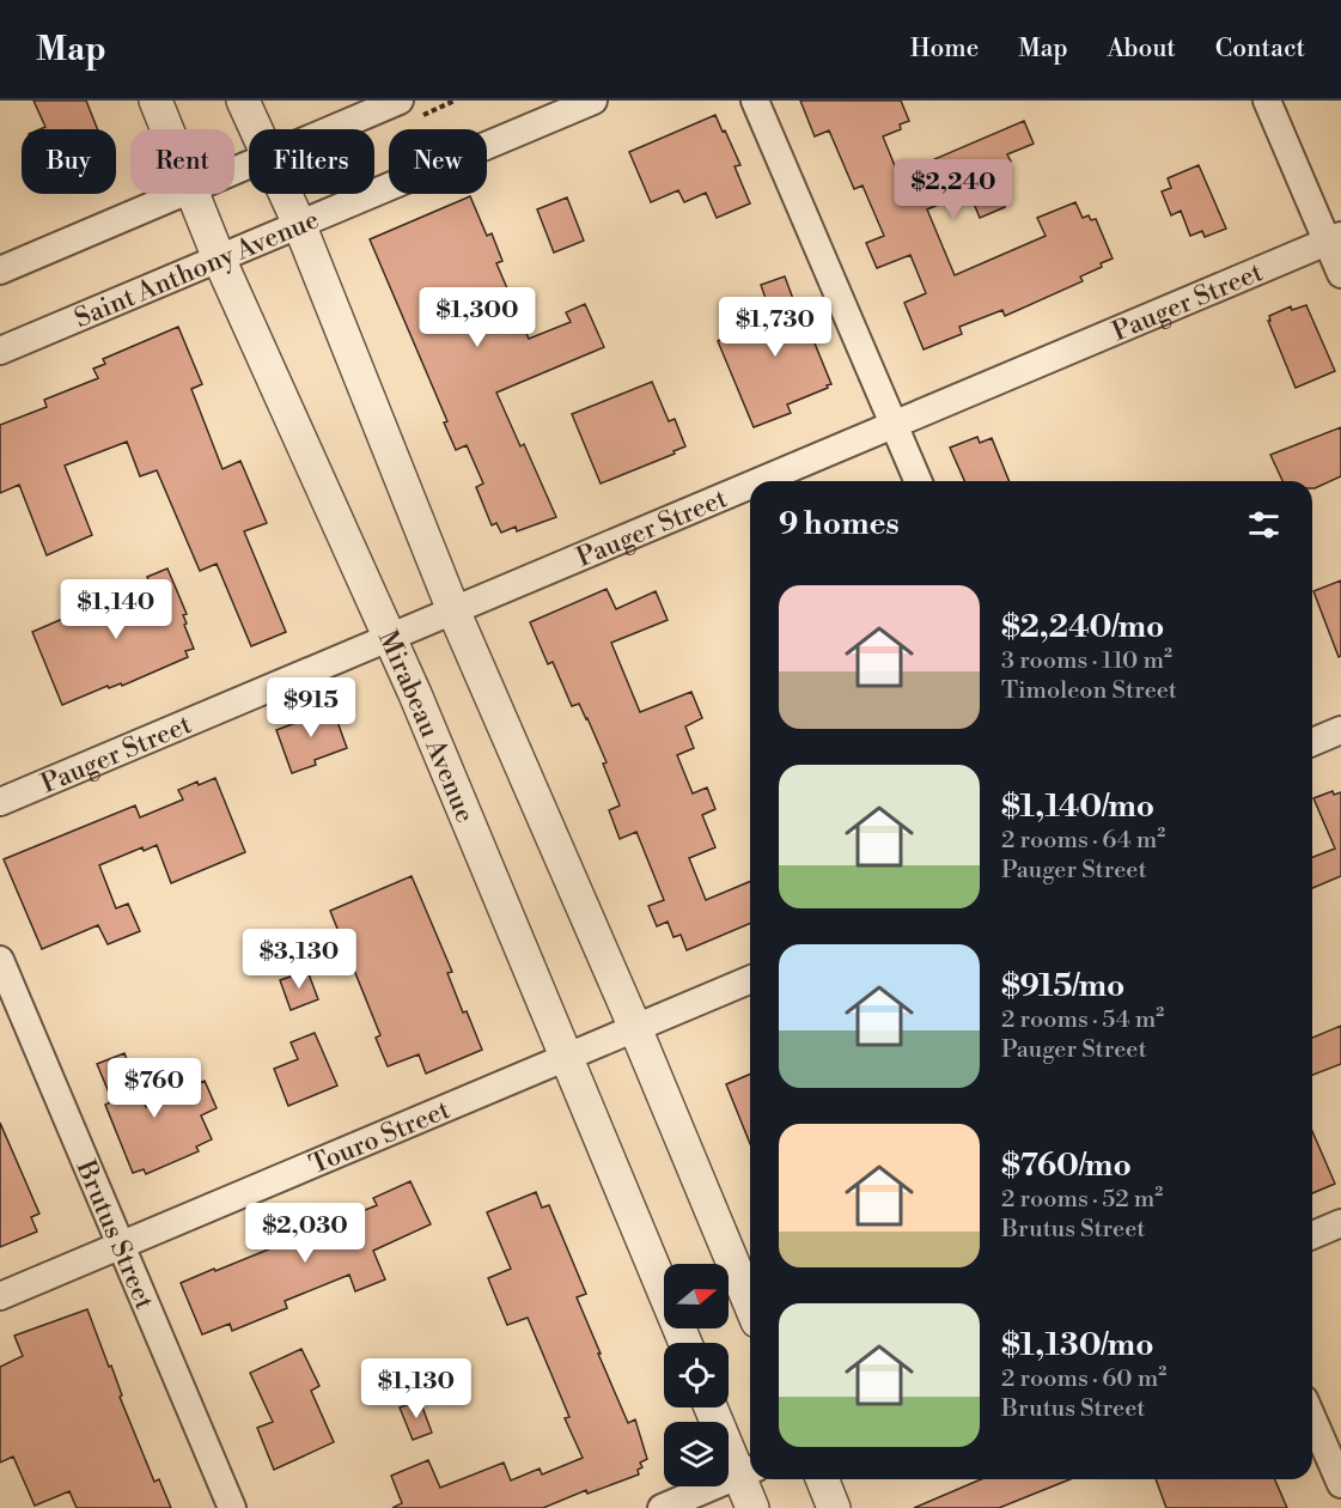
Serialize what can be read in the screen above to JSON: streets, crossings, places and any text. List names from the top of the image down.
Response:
{
  "streets": {
    "street": [
      "Saint Anthony Avenue",
      "Pauger Street",
      "Mirabeau Avenue",
      "Touro Street",
      "Brutus Street"
    ]
  },
  "crossings": [
    ["Saint Anthony Avenue", "Mirabeau Avenue"],
    ["Pauger Street", "Mirabeau Avenue"],
    ["Mirabeau Avenue", "Touro Street"],
    ["Touro Street", "Brutus Street"]
  ],
  "north": "right",
  "page": {
    "header": "Map",
    "nav": [
      "Home",
      "Map",
      "About",
      "Contact"
    ],
    "chip": [
      "Buy",
      "Rent",
      "Filters",
      "New"
    ],
    "price": [
      "$2,240",
      "$1,300",
      "$1,730",
      "$1,140",
      "$915",
      "$3,130",
      "$760",
      "$2,030",
      "$1,130"
    ],
    "heading": "9 homes",
    "list": [
      {
        "name": "$2,240/mo",
        "note": "3 rooms · 110 m² · Timoleon Street"
      },
      {
        "name": "$1,140/mo",
        "note": "2 rooms · 64 m² · Pauger Street"
      },
      {
        "name": "$915/mo",
        "note": "2 rooms · 54 m² · Pauger Street"
      },
      {
        "name": "$760/mo",
        "note": "2 rooms · 52 m² · Brutus Street"
      },
      {
        "name": "$1,130/mo",
        "note": "2 rooms · 60 m² · Brutus Street"
      }
    ]
  }
}
